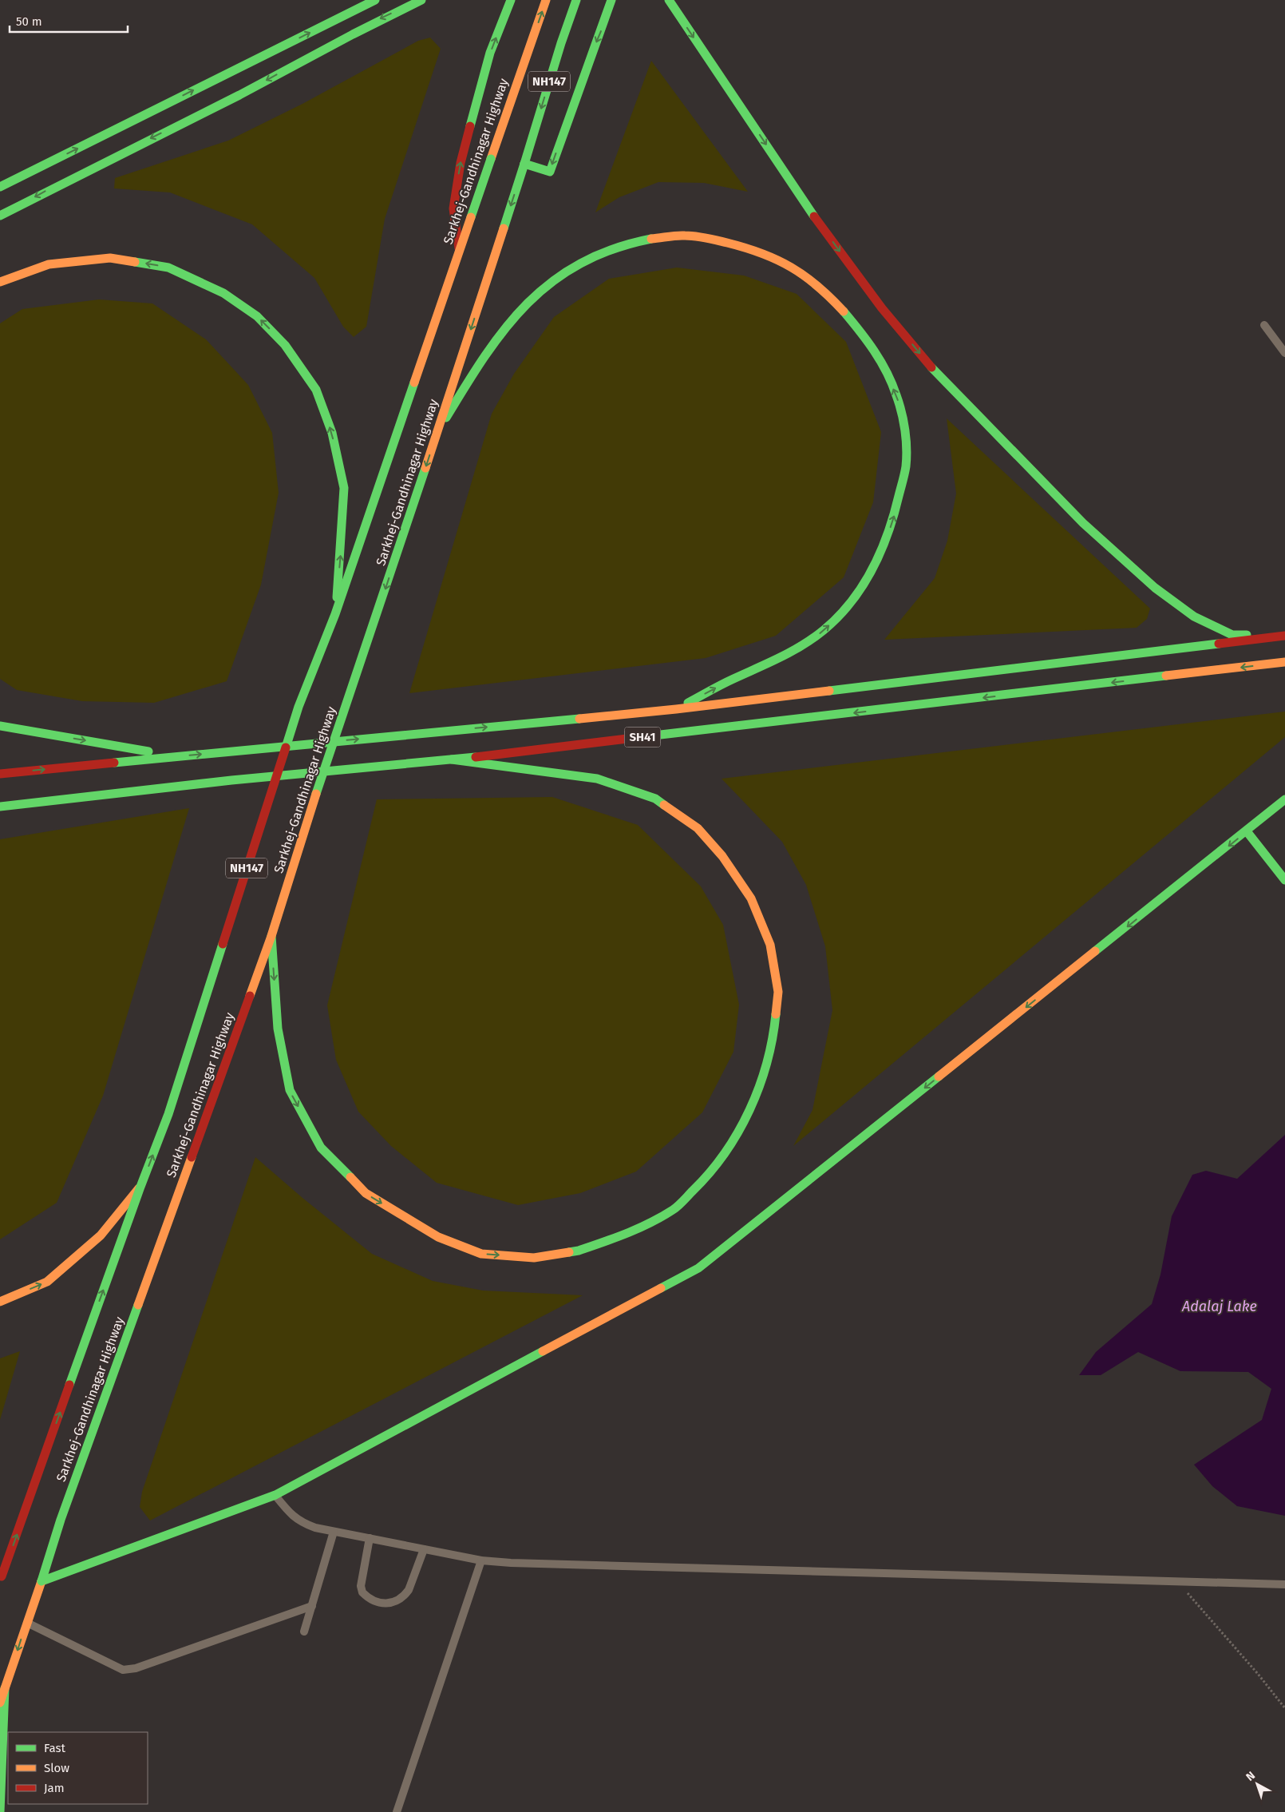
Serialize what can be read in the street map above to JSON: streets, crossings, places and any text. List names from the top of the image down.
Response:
{
  "streets": {
    "main road": ["NH147", "Sarkhej-Gandhinagar Highway", "SH41"]
  },
  "crossings": [
    ["NH147", "Sarkhej-Gandhinagar Highway"]
  ],
  "water": ["Adalaj Lake"],
  "legend": ["Fast", "Slow", "Jam"],
  "scale_bar": "50 m",
  "north": "top left"
}
